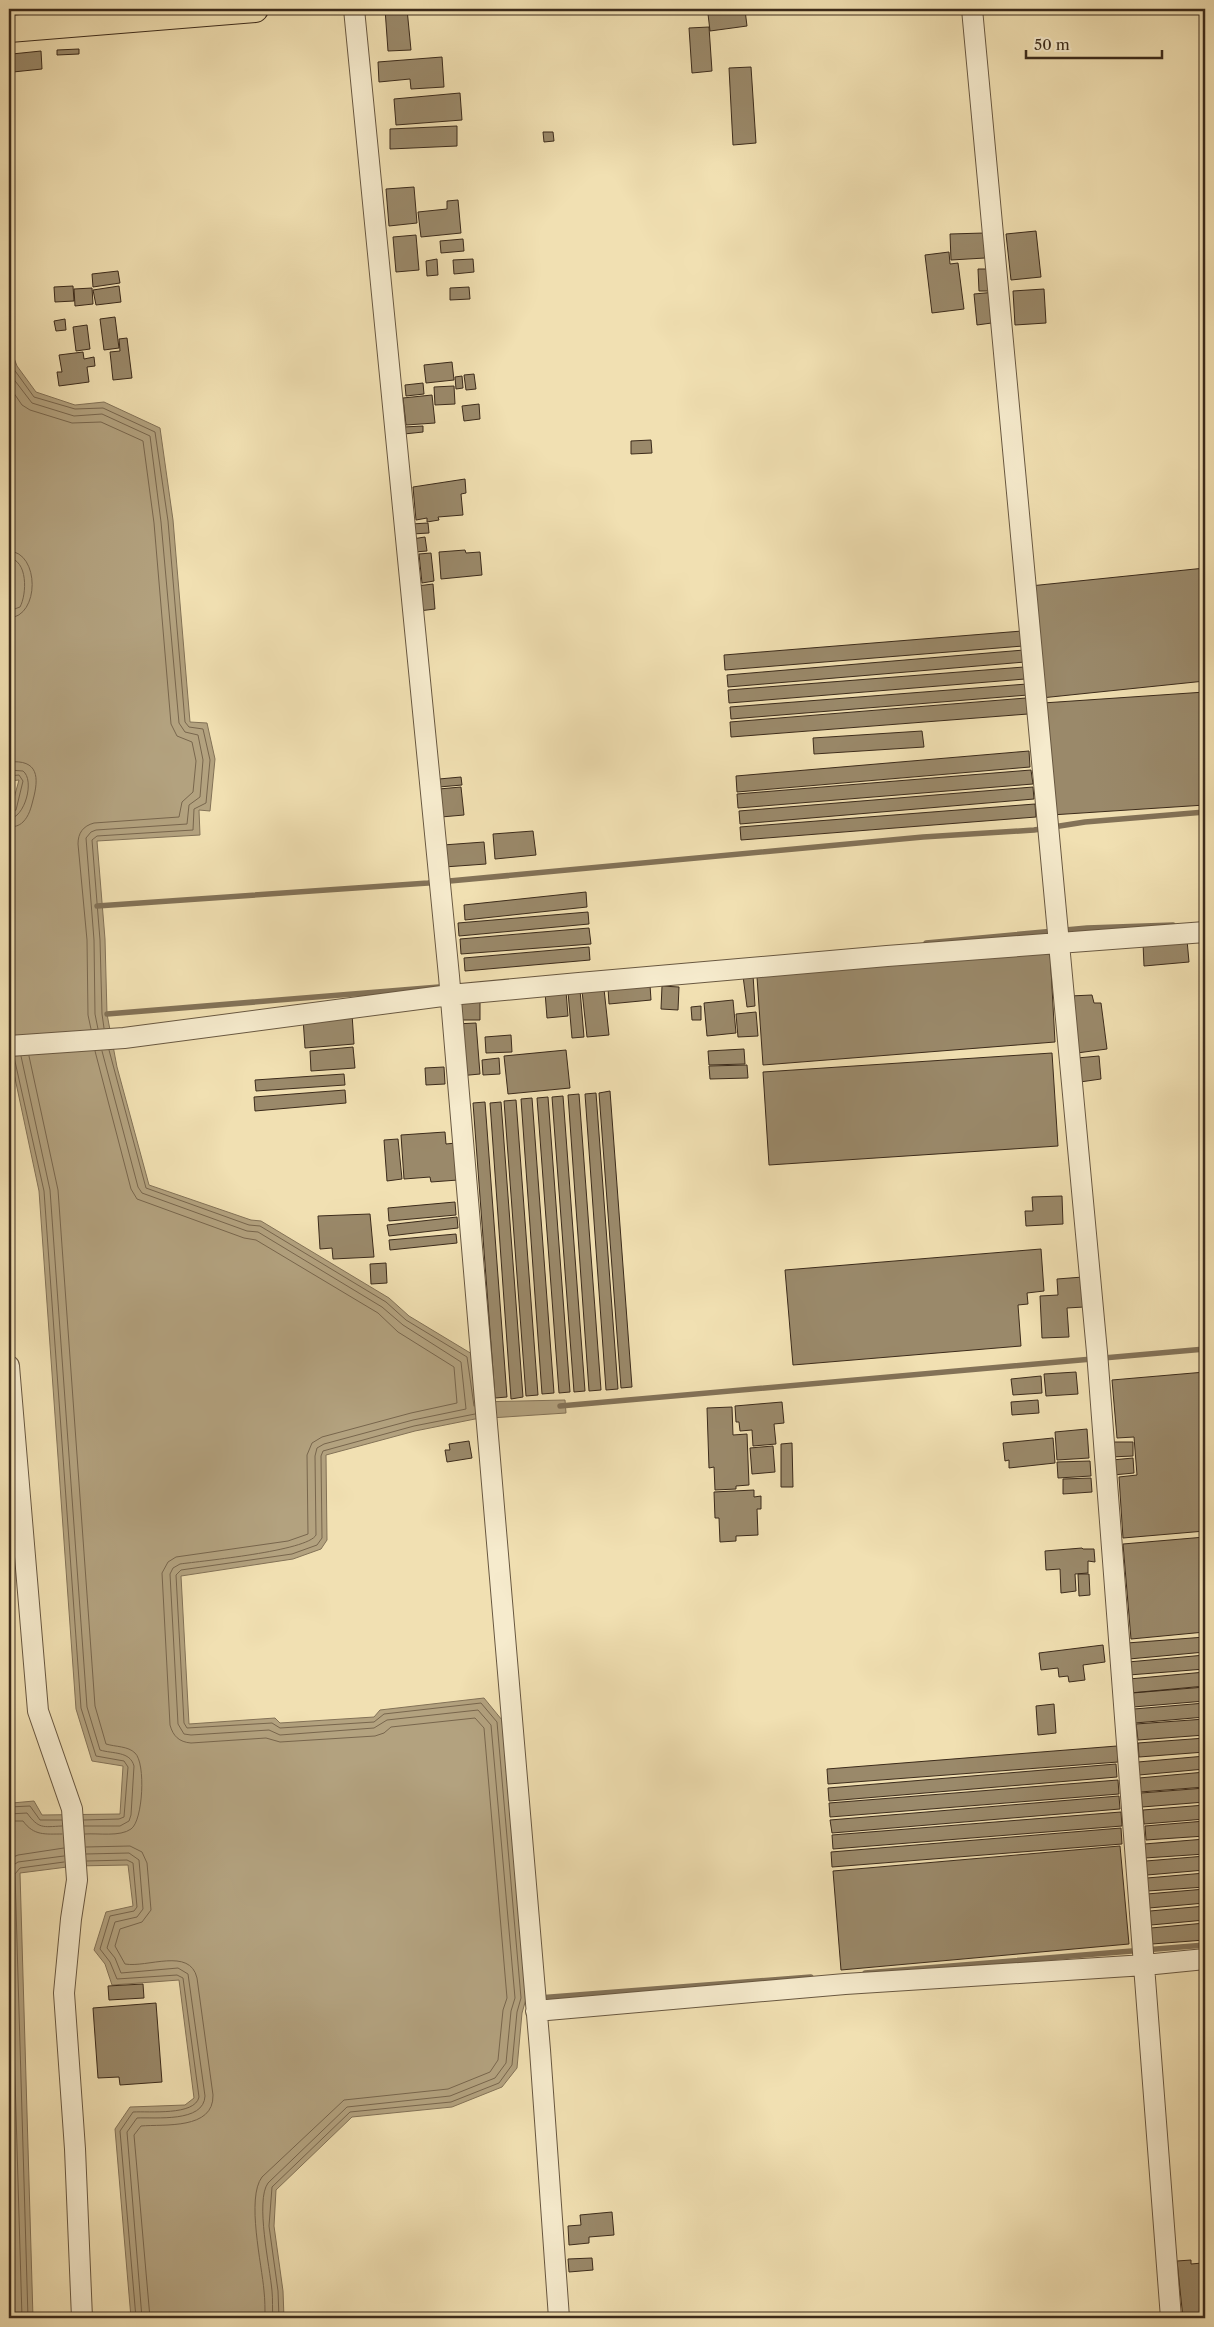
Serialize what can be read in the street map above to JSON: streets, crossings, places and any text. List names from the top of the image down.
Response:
{
  "scale_bar": "50 m"
}
